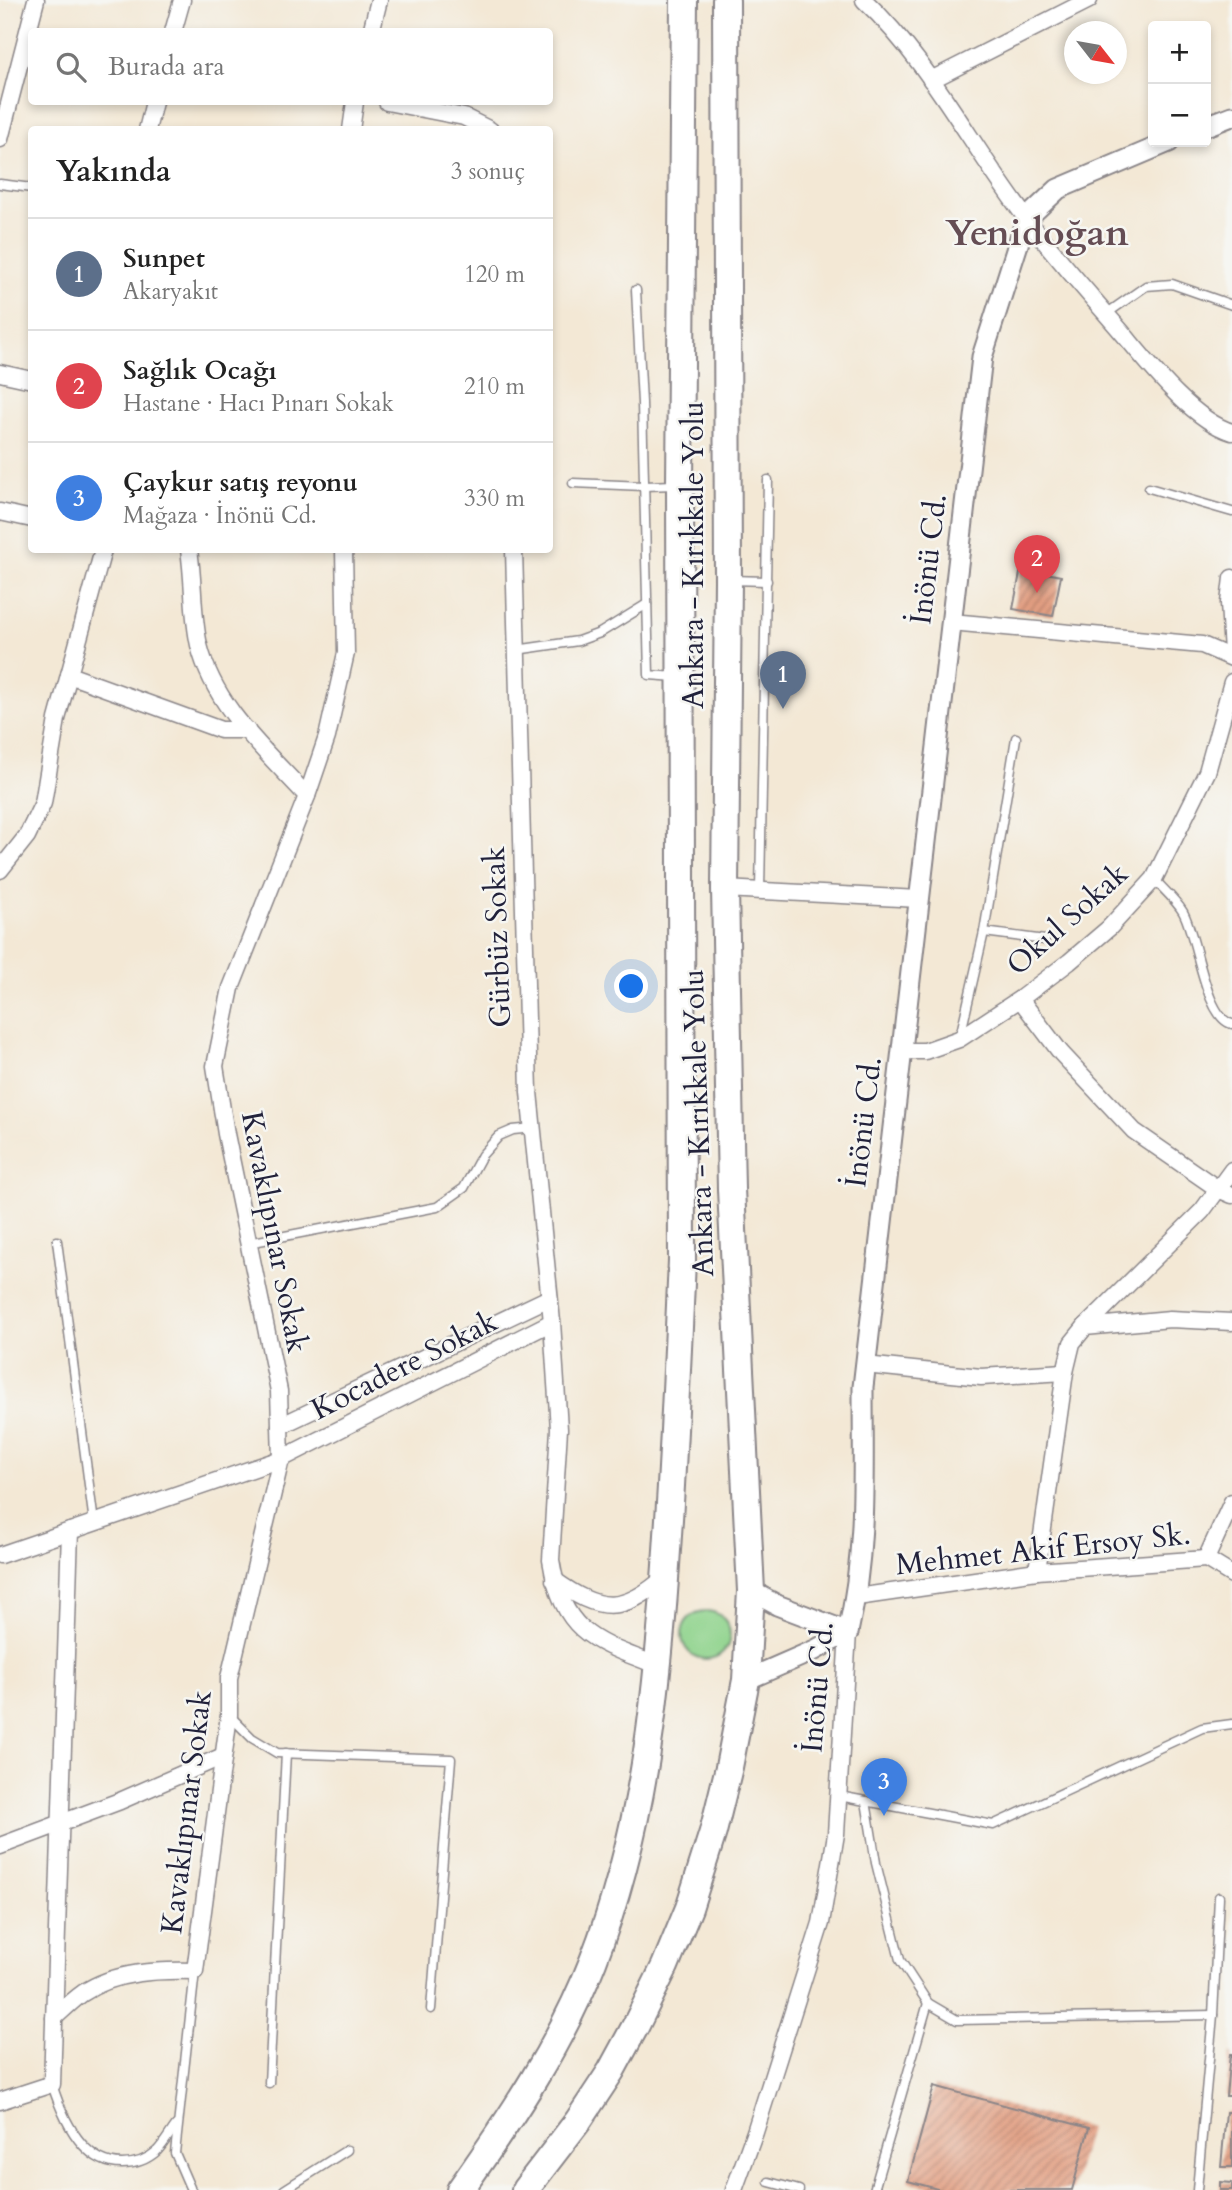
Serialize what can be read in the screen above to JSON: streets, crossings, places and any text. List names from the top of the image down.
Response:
{
  "streets": {
    "highway": ["Ankara - Kırıkkale Yolu"],
    "street": [
      "İnönü Cd.",
      "Okul Sokak",
      "Gürbüz Sokak",
      "Kavaklıpınar Sokak",
      "Kocadere Sokak",
      "Mehmet Akif Ersoy Sk."
    ]
  },
  "crossings": [
    ["Ankara - Kırıkkale Yolu", "Gürbüz Sokak"],
    ["İnönü Cd.", "Okul Sokak"],
    ["İnönü Cd.", "Mehmet Akif Ersoy Sk."],
    ["Gürbüz Sokak", "Kocadere Sokak"],
    ["Kavaklıpınar Sokak", "Kocadere Sokak"]
  ],
  "districts": ["Yenidoğan"],
  "north": "bottom right",
  "page": {
    "map_buttons": ["+", "−"],
    "search": "Burada ara",
    "heading": ["Yakında", "3 sonuç"],
    "list": [
      {
        "mark": "1",
        "name": "Sunpet",
        "note": "Akaryakıt",
        "value": "120 m"
      },
      {
        "mark": "2",
        "name": "Sağlık Ocağı",
        "note": "Hastane · Hacı Pınarı Sokak",
        "value": "210 m"
      },
      {
        "mark": "3",
        "name": "Çaykur satış reyonu",
        "note": "Mağaza · İnönü Cd.",
        "value": "330 m"
      }
    ],
    "pins": ["2", "1", "3"]
  }
}
